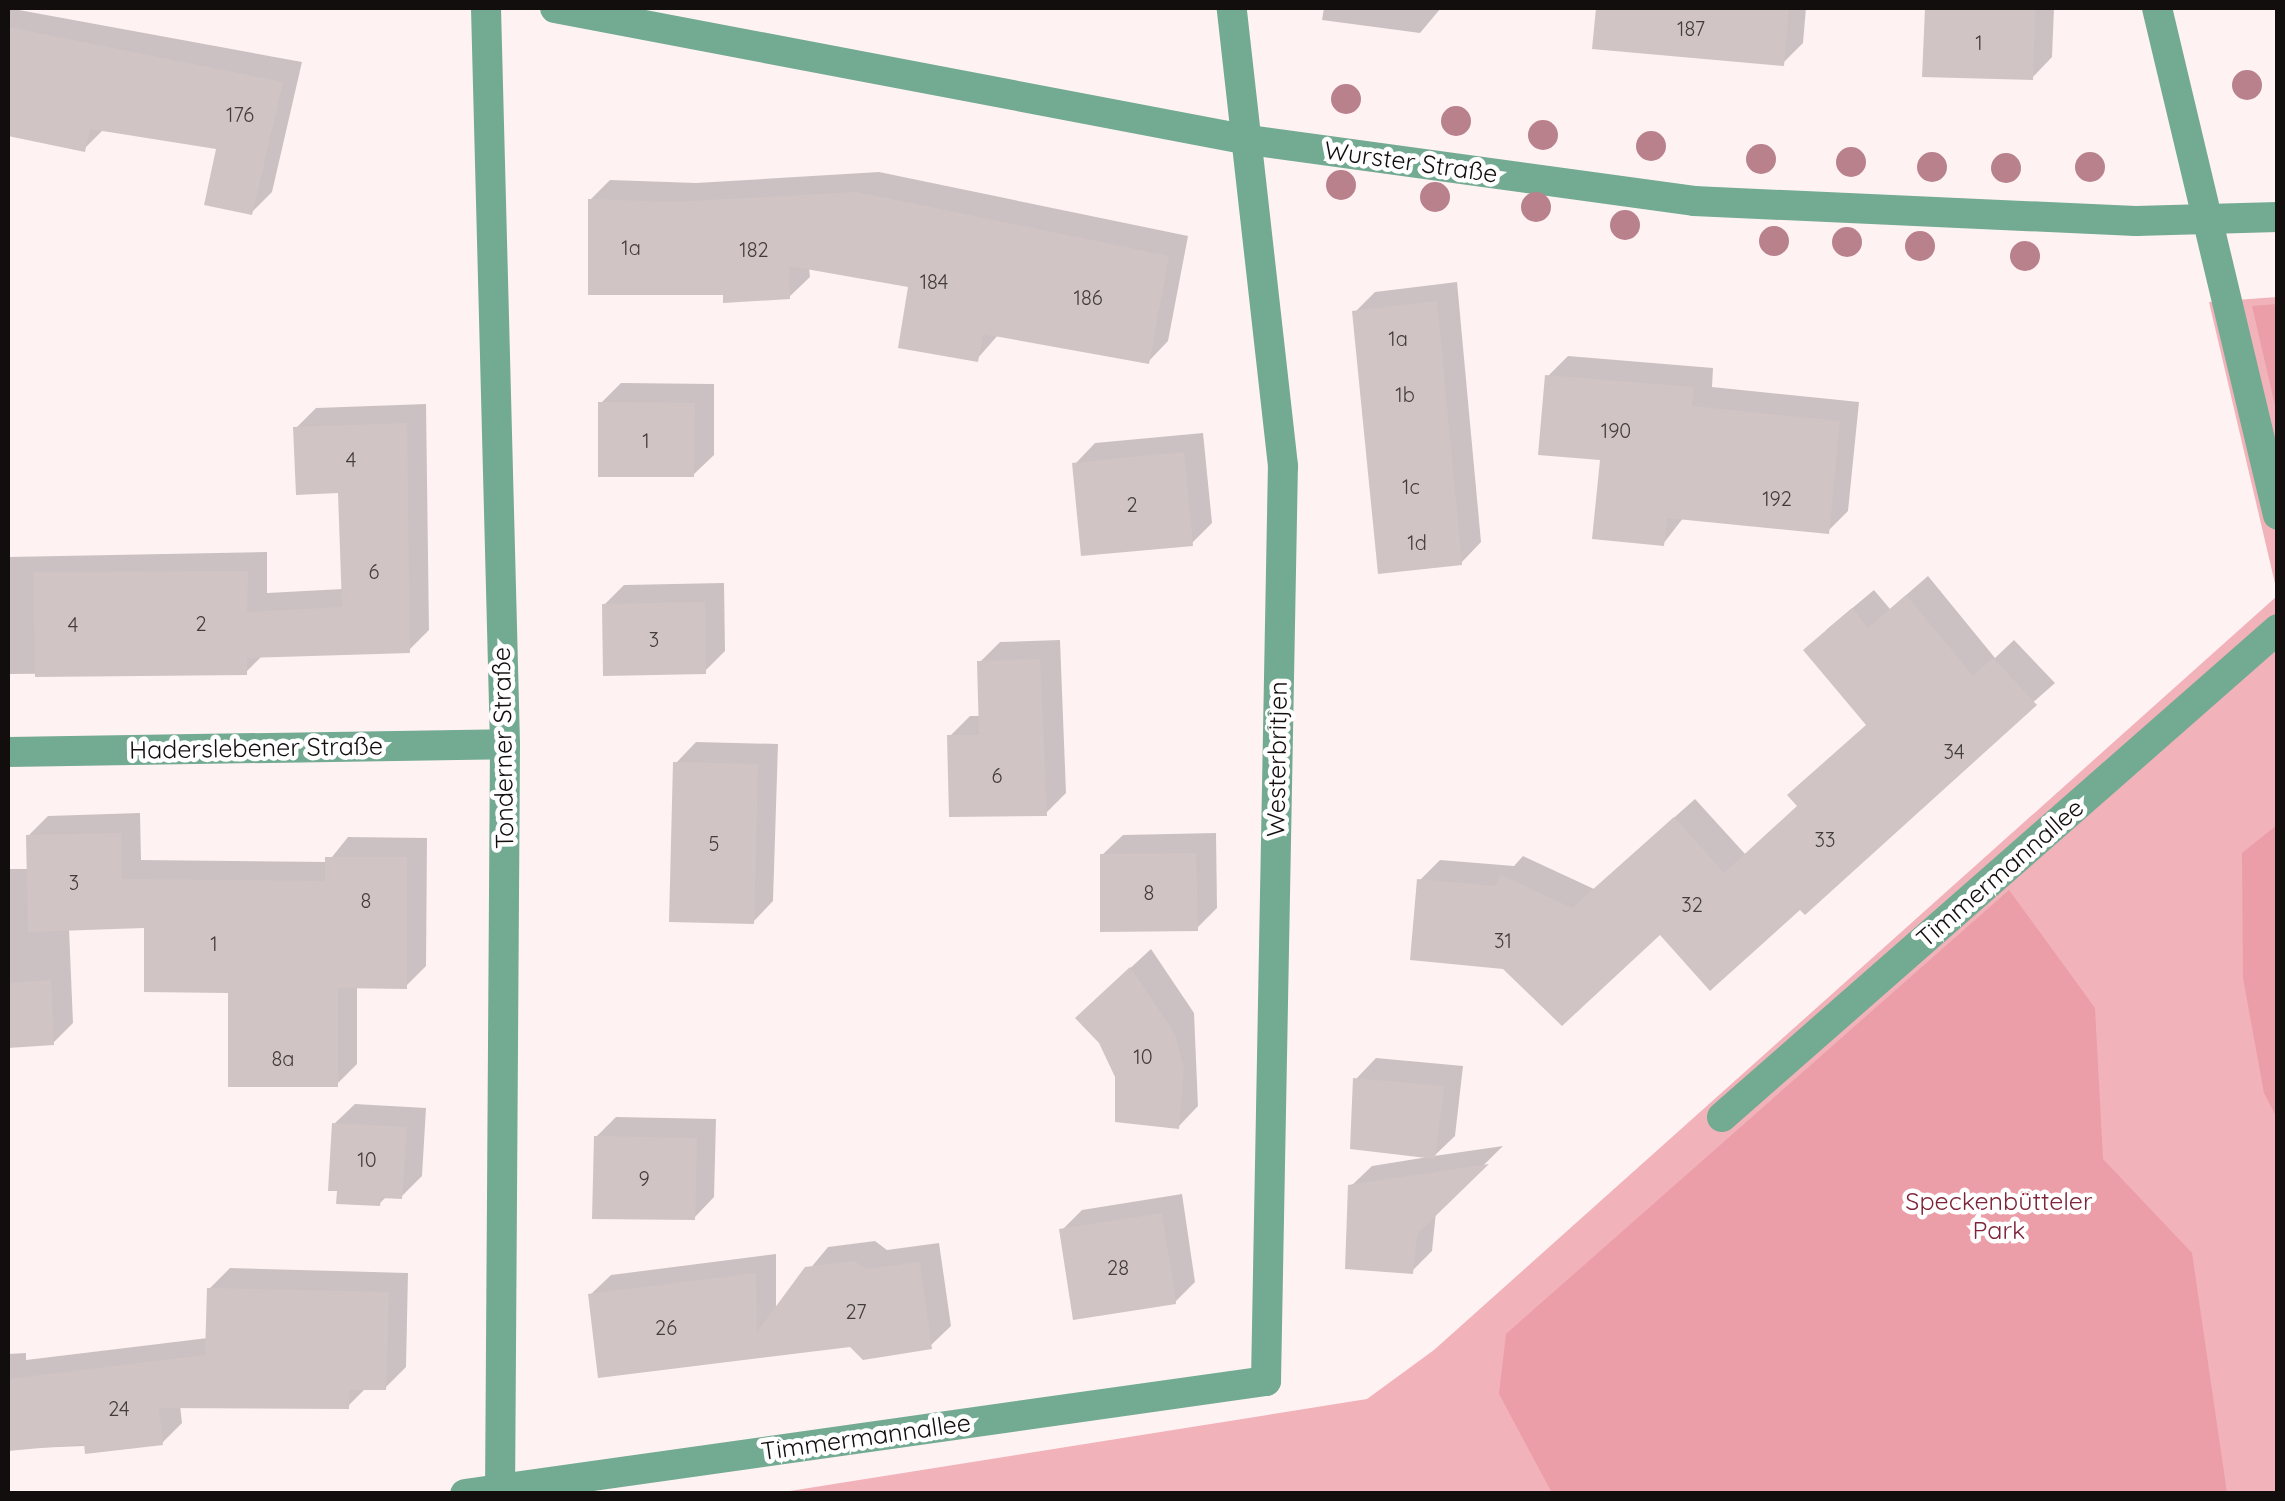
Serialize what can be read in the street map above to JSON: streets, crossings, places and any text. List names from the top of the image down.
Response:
{
  "streets": {
    "street": [
      "Wurster Straße",
      "Haderslebener Straße",
      "Tonderner Straße",
      "Westerbritjen",
      "Timmermannallee"
    ]
  },
  "crossings": [
    ["Wurster Straße", "Westerbritjen"],
    ["Haderslebener Straße", "Tonderner Straße"],
    ["Tonderner Straße", "Timmermannallee"],
    ["Westerbritjen", "Timmermannallee"]
  ],
  "parks": ["Speckenbütteler Park"],
  "house_numbers": [
    "187",
    "1",
    "176",
    "1a",
    "182",
    "184",
    "186",
    "1a",
    "1b",
    "190",
    "1",
    "4",
    "1c",
    "192",
    "2",
    "1d",
    "6",
    "2",
    "4",
    "3",
    "34",
    "6",
    "33",
    "5",
    "3",
    "8",
    "8",
    "32",
    "31",
    "1",
    "10",
    "8a",
    "10",
    "9",
    "28",
    "27",
    "26",
    "24"
  ]
}
